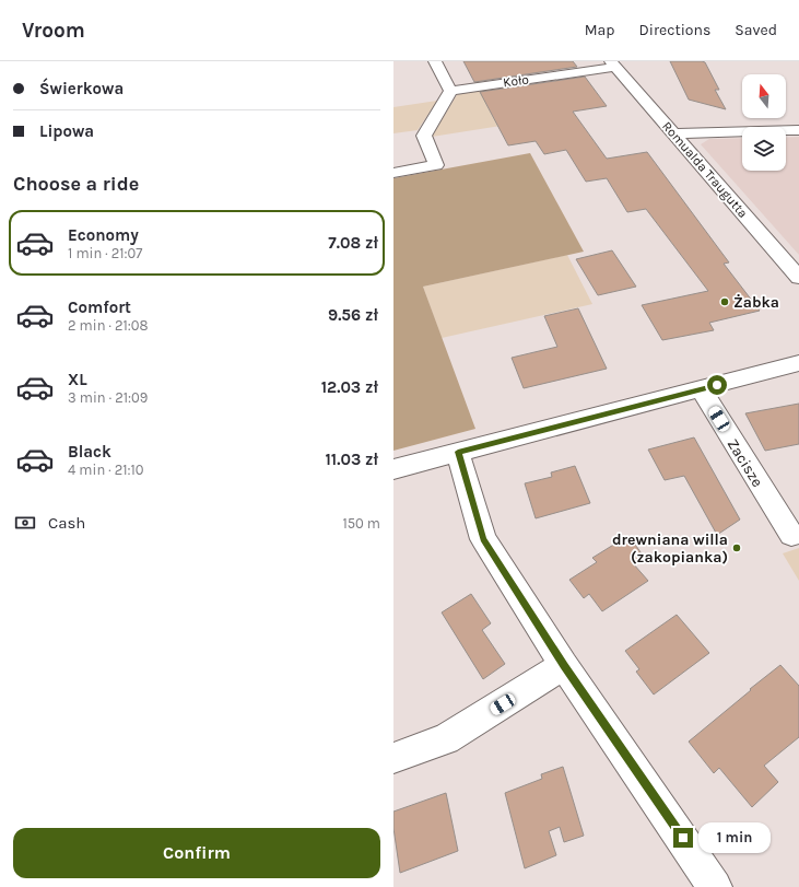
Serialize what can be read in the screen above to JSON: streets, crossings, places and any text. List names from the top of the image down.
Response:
{
  "streets": {
    "street": ["Koło", "Romualda Traugutta", "Zacisze"]
  },
  "crossings": [
    ["Koło", "Romualda Traugutta"]
  ],
  "places": ["Żabka", "drewniana willa (zakopianka)"],
  "north": "top",
  "page": {
    "header": "Vroom",
    "nav": ["Map", "Directions", "Saved"],
    "banner": ["Świerkowa", "Lipowa"],
    "heading": "Choose a ride",
    "list": [
      {
        "name": "Economy",
        "note": "1 min · 21:07",
        "value": "7.08 zł"
      },
      {
        "name": "Comfort",
        "note": "2 min · 21:08",
        "value": "9.56 zł"
      },
      {
        "name": "XL",
        "note": "3 min · 21:09",
        "value": "12.03 zł"
      },
      {
        "name": "Black",
        "note": "4 min · 21:10",
        "value": "11.03 zł"
      }
    ],
    "pay": ["Cash", "150 m"],
    "buttons": "Confirm",
    "bubble": "1 min"
  }
}
